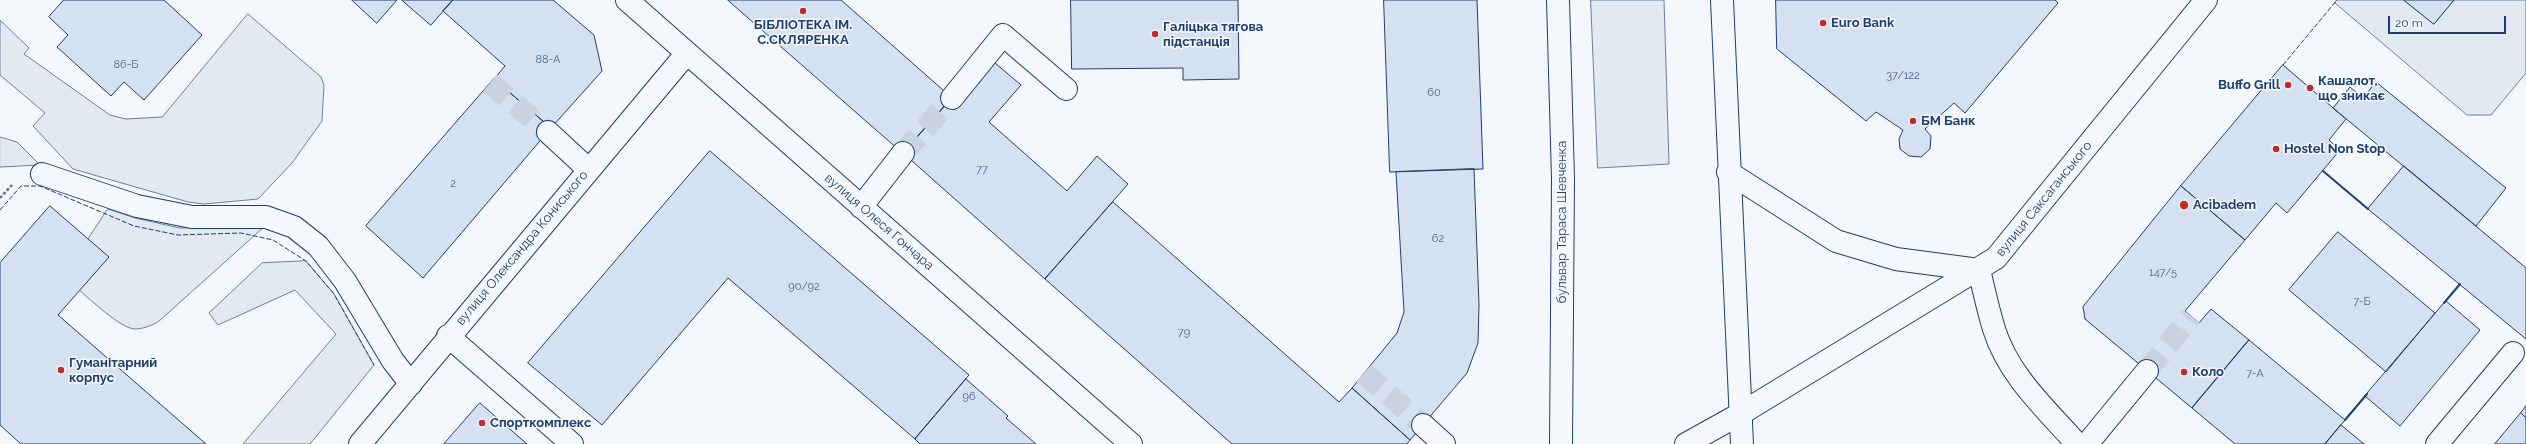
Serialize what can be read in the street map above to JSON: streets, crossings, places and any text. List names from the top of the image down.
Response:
{
  "streets": {
    "main road": [
      "вулиця Саксаганського",
      "вулиця Олеся Гончара",
      "бульвар Тараса Шевченка",
      "вулиця Олександра Кониського"
    ]
  },
  "crossings": [
    ["вулиця Олеся Гончара", "вулиця Олександра Кониського"]
  ],
  "places": [
    "БІБЛІОТЕКА ІМ. С.СКЛЯРЕНКА",
    "Euro Bank",
    "Галiцька тягова пiдстанцiя",
    "Buffo Grill",
    "Кашалот, що зникає",
    "БМ Банк",
    "Hostel Non Stop",
    "Acibadem",
    "Гуманітарний корпус",
    "Коло",
    "Спорткомплекс"
  ],
  "house_numbers": [
    "88-А",
    "86-Б",
    "37/122",
    "60",
    "77",
    "2",
    "62",
    "147/5",
    "90/92",
    "7-Б",
    "79",
    "7-А",
    "96"
  ],
  "scale_bar": "20 m"
}
